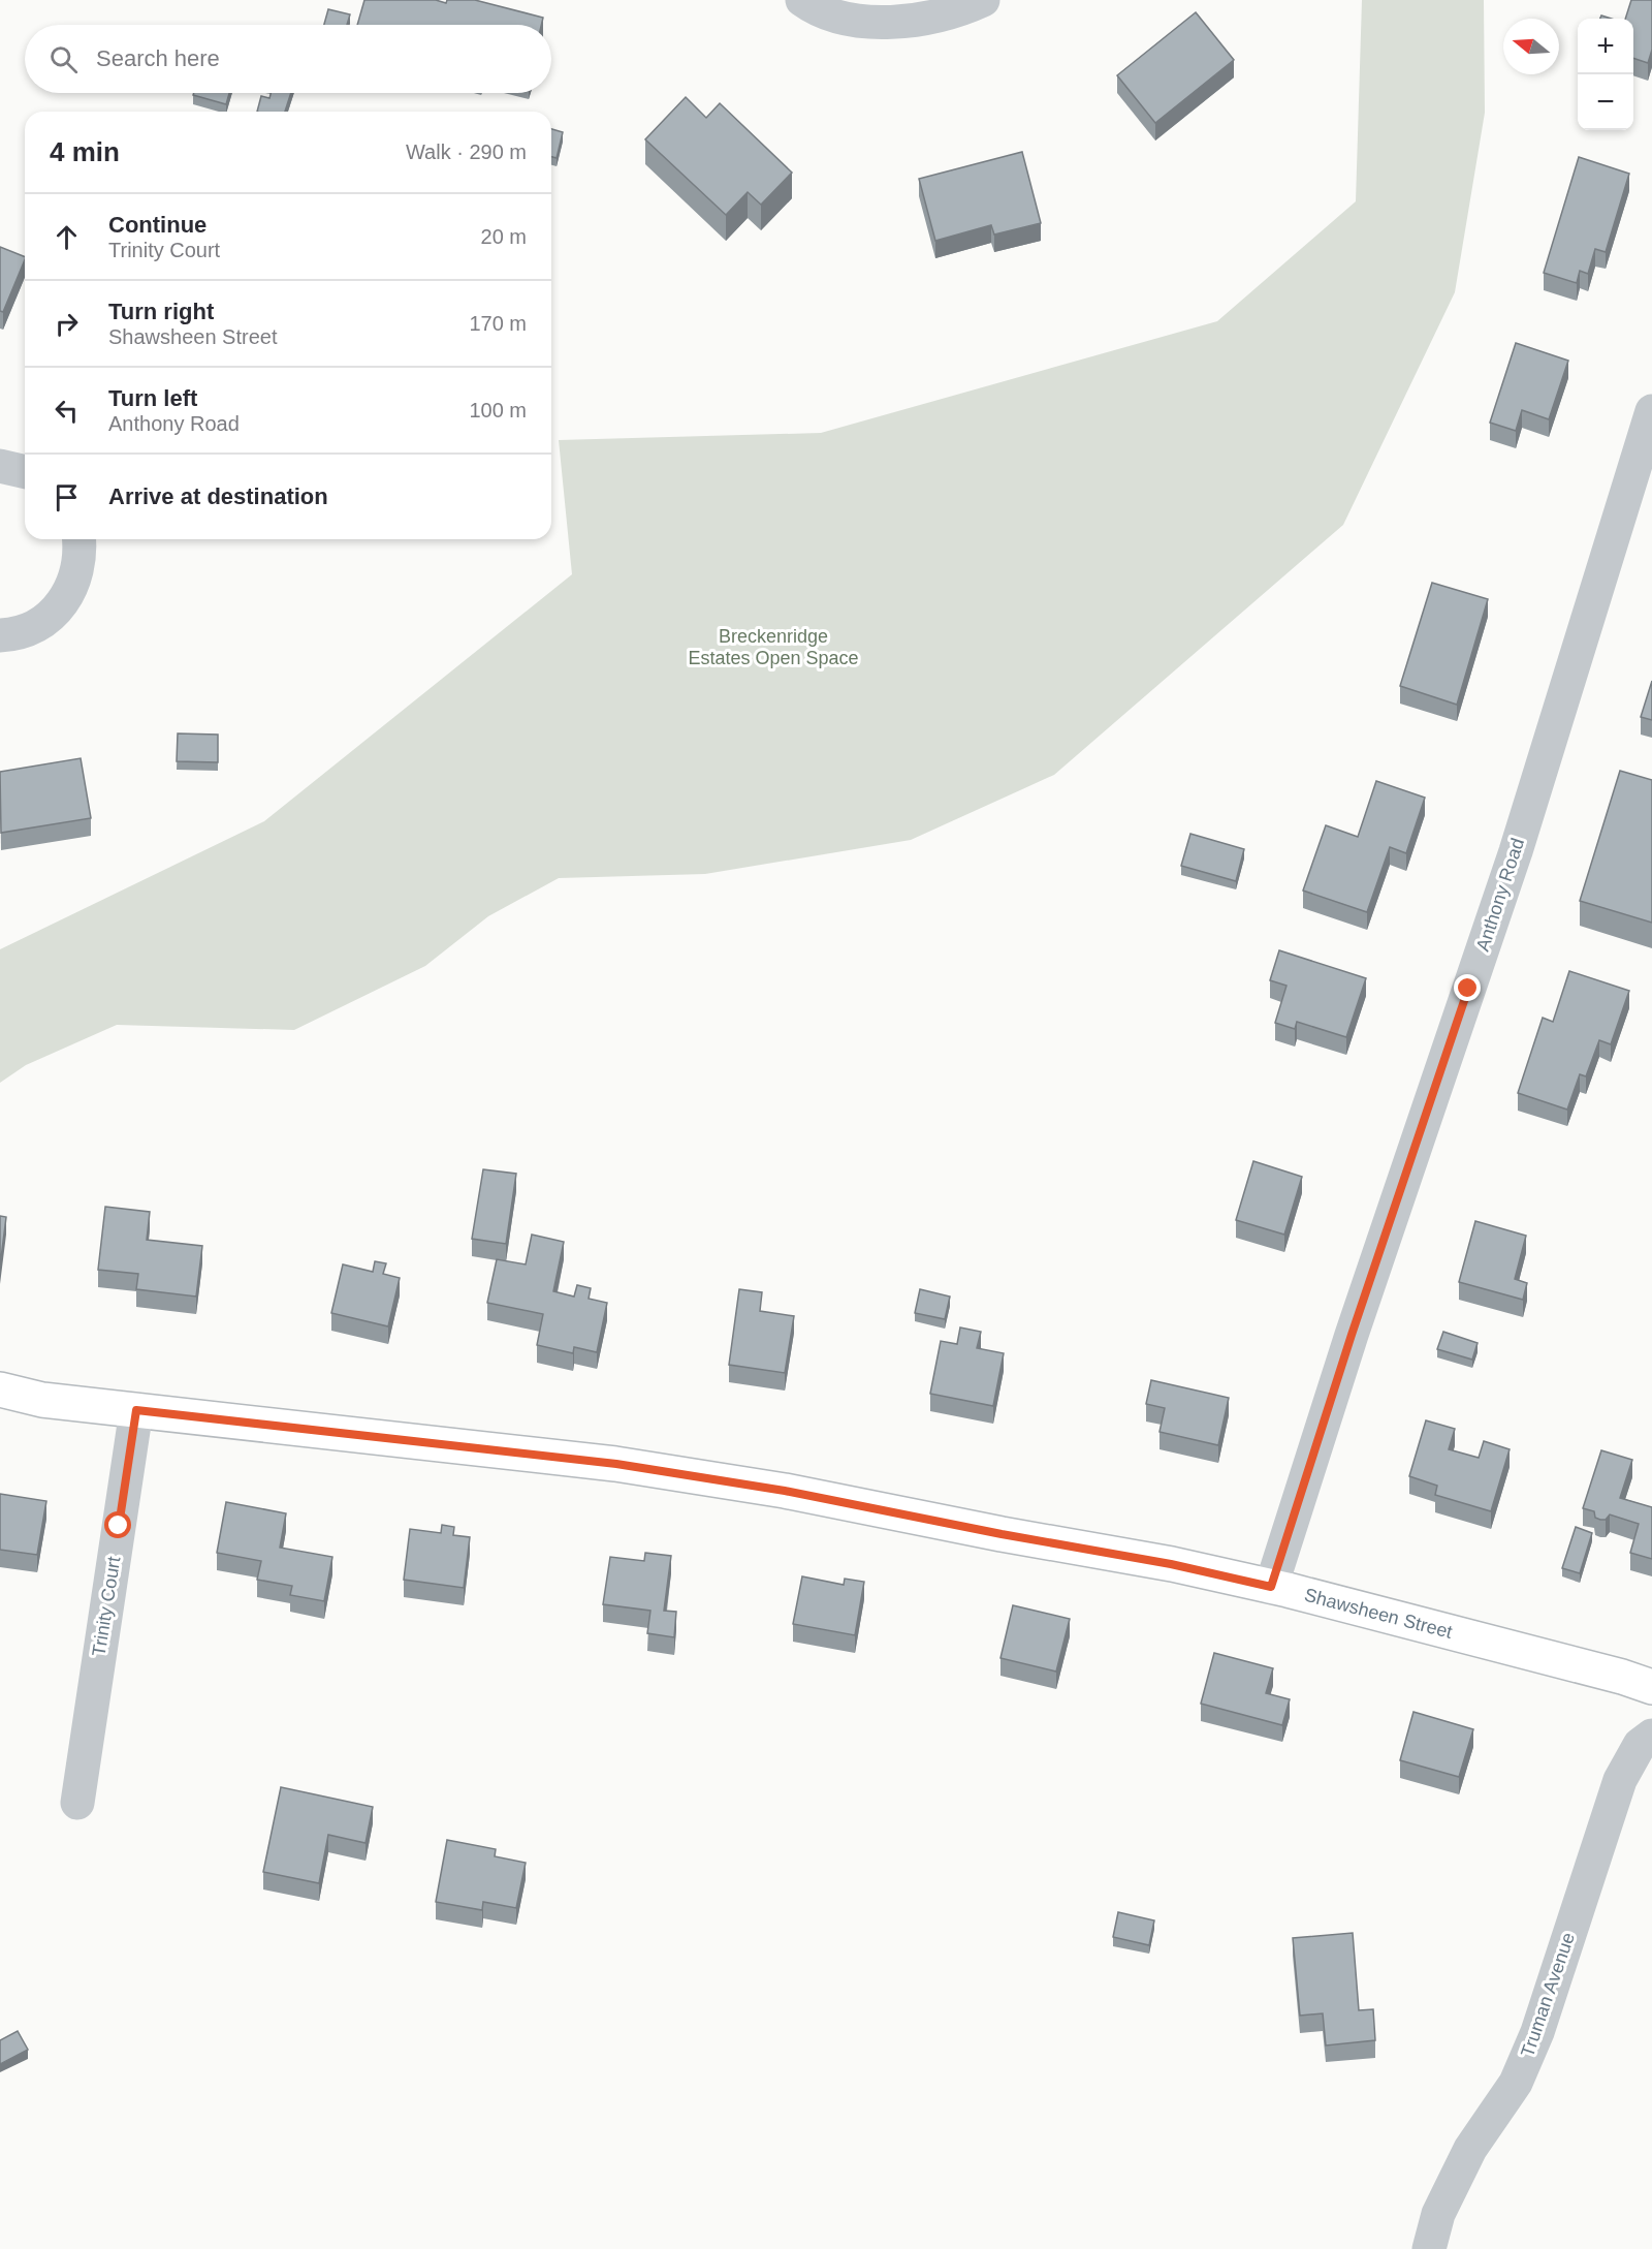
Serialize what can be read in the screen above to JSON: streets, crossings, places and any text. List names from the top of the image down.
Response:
{
  "streets": {
    "main road": ["Shawsheen Street"],
    "street": ["Anthony Road", "Trinity Court", "Truman Avenue"]
  },
  "crossings": [
    ["Anthony Road", "Shawsheen Street"],
    ["Trinity Court", "Shawsheen Street"]
  ],
  "parks": ["Breckenridge Estates Open Space"],
  "north": "left",
  "page": {
    "map_buttons": ["+", "−"],
    "search": "Search here",
    "heading": ["4 min", "Walk · 290 m"],
    "list": [
      ["Continue", "Trinity Court", "20 m"],
      ["Turn right", "Shawsheen Street", "170 m"],
      ["Turn left", "Anthony Road", "100 m"],
      "Arrive at destination"
    ]
  }
}
